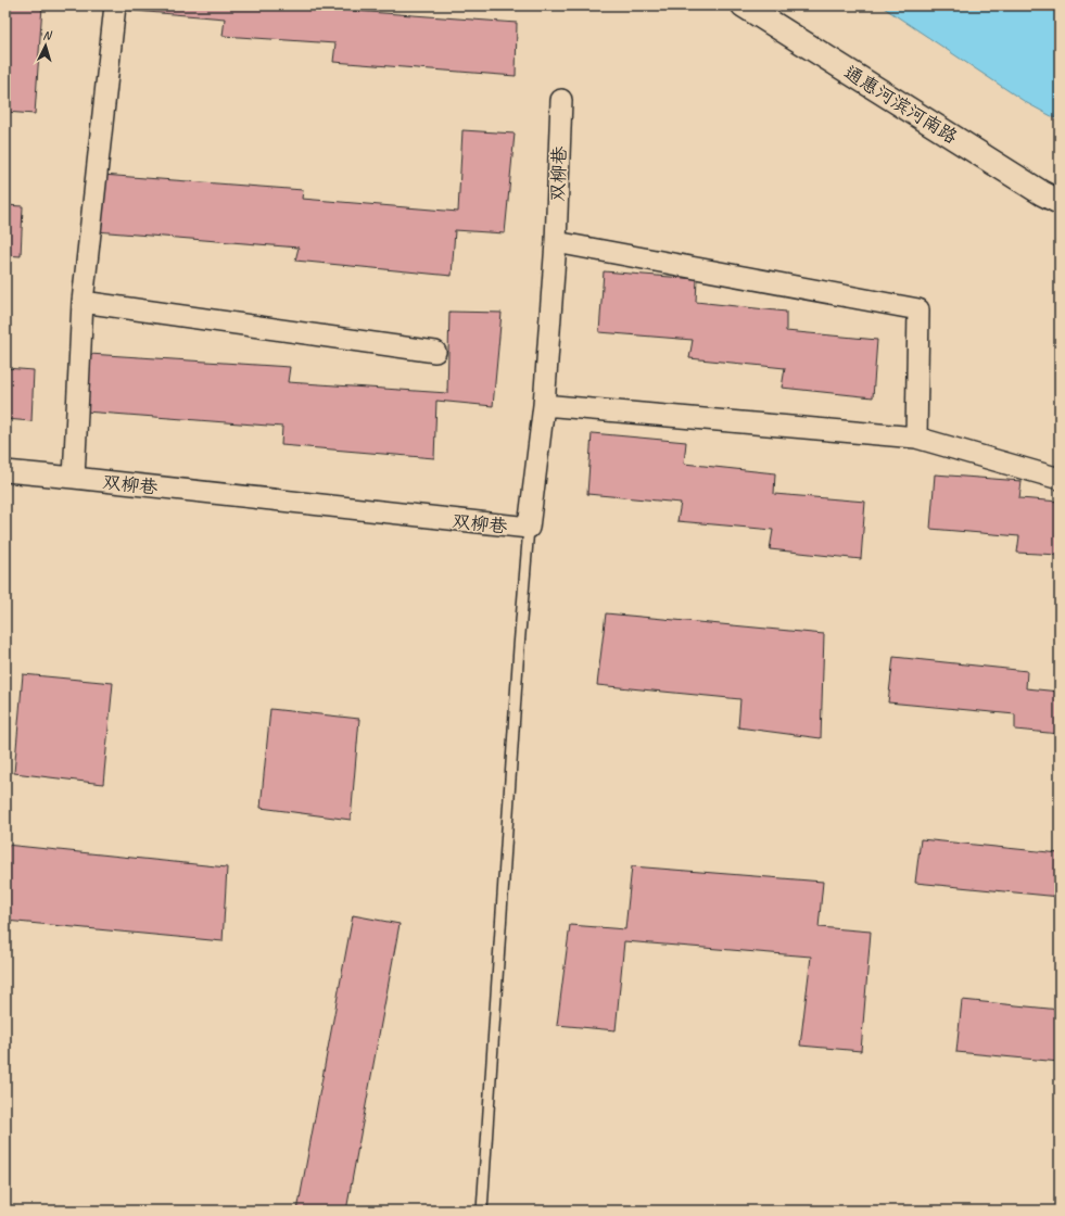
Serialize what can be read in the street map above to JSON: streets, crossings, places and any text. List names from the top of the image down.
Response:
{
  "streets": {
    "street": ["通惠河滨河南路", "双柳巷"]
  },
  "north": "top"
}
